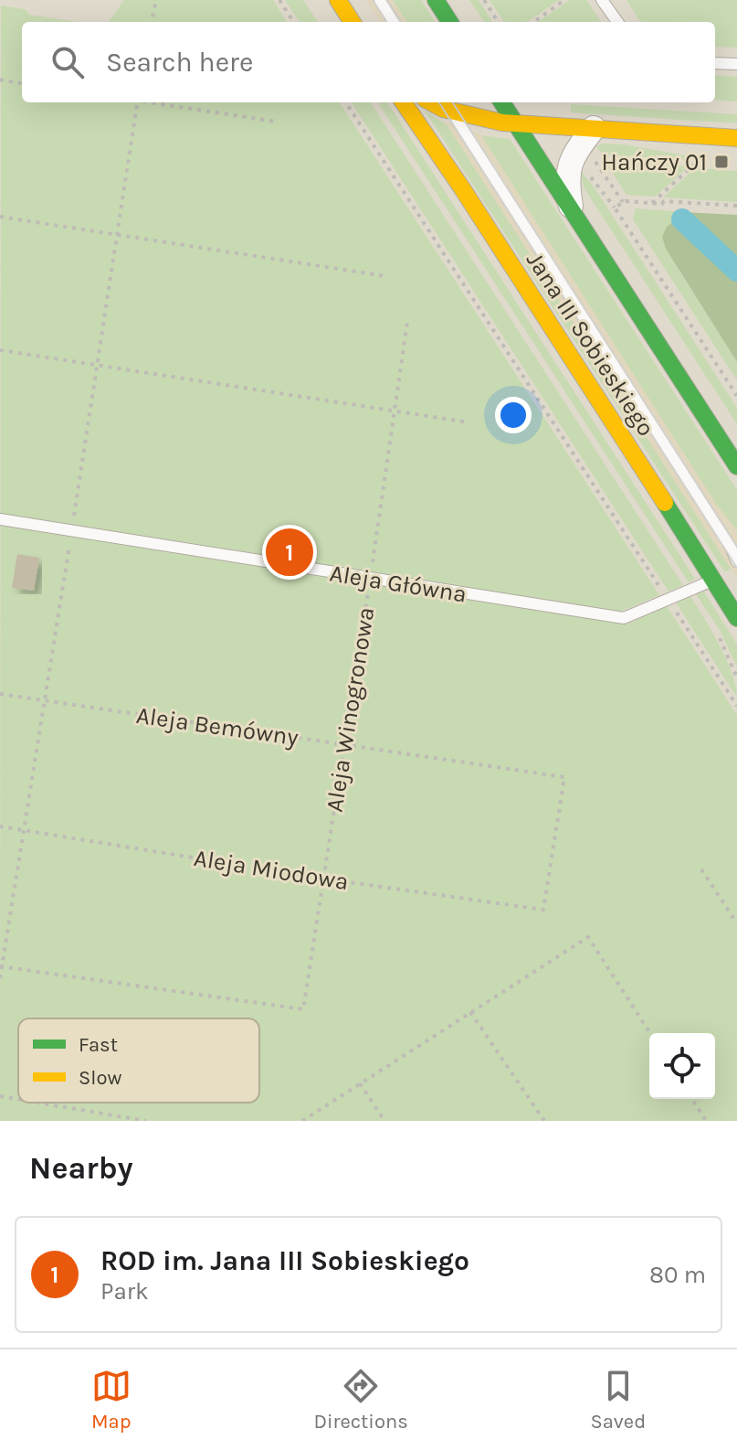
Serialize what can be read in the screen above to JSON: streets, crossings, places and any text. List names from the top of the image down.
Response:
{
  "streets": {
    "main road": ["Jana III Sobieskiego"],
    "lane": ["Aleja Główna"],
    "path": ["Aleja Winogronowa", "Aleja Bemówny", "Aleja Miodowa"]
  },
  "crossings": [
    ["Aleja Główna", "Aleja Winogronowa"],
    ["Aleja Winogronowa", "Aleja Bemówny"],
    ["Aleja Winogronowa", "Aleja Miodowa"],
    ["Aleja Bemówny", "Aleja Miodowa"]
  ],
  "places": {
    "transit": ["Hańczy 01"]
  },
  "legend": ["Fast", "Slow"],
  "page": {
    "search": "Search here",
    "pins": "1",
    "heading": "Nearby",
    "list": [
      {
        "mark": "1",
        "name": "ROD im. Jana III Sobieskiego",
        "note": "Park",
        "value": "80 m"
      }
    ],
    "nav": ["Map", "Directions", "Saved"]
  }
}
